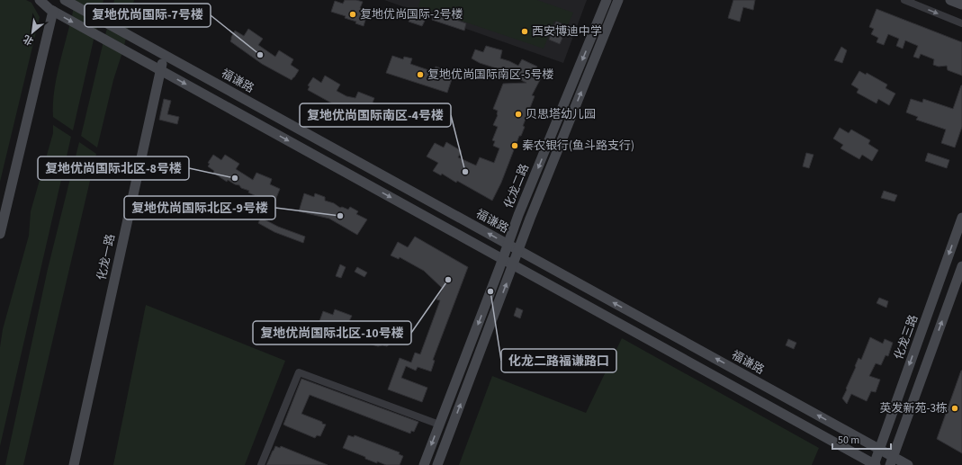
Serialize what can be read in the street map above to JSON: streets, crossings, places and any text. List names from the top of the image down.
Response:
{
  "streets": {
    "street": [
      "福谦路",
      "化龙二路",
      "化龙一路",
      "化龙三路"
    ]
  },
  "crossings": [
    ["福谦路", "化龙二路"],
    ["福谦路", "化龙一路"],
    ["福谦路", "化龙三路"]
  ],
  "places": [
    "复地优尚国际-2号楼",
    "西安博迪中学",
    "复地优尚国际-7号楼",
    "复地优尚国际南区-5号楼",
    "贝思塔幼儿园",
    "秦农银行(鱼斗路支行)",
    "复地优尚国际南区-4号楼",
    "复地优尚国际北区-8号楼",
    "复地优尚国际北区-9号楼",
    "复地优尚国际北区-10号楼",
    "化龙二路福谦路口",
    "英发新苑-3栋"
  ],
  "scale_bar": "50 m",
  "north": "bottom left"
}
